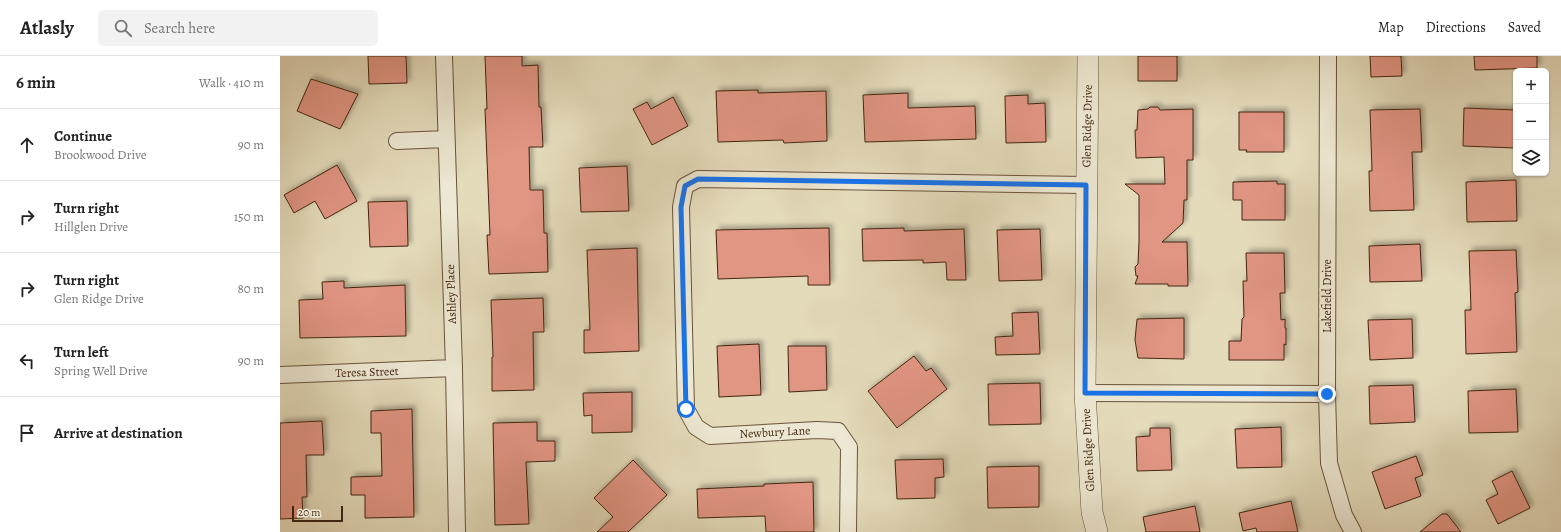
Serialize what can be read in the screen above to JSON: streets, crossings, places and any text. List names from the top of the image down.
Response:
{
  "streets": {
    "street": [
      "Glen Ridge Drive",
      "Ashley Place",
      "Lakefield Drive",
      "Teresa Street",
      "Newbury Lane"
    ]
  },
  "crossings": [
    ["Glen Ridge Drive", "Newbury Lane"],
    ["Ashley Place", "Teresa Street"]
  ],
  "scale_bar": "20 m",
  "page": {
    "header": "Atlasly",
    "search": "Search here",
    "nav": ["Map", "Directions", "Saved"],
    "heading": ["6 min", "Walk · 410 m"],
    "map_buttons": ["+", "−"],
    "list": [
      ["Continue", "Brookwood Drive", "90 m"],
      ["Turn right", "Hillglen Drive", "150 m"],
      ["Turn right", "Glen Ridge Drive", "80 m"],
      ["Turn left", "Spring Well Drive", "90 m"],
      "Arrive at destination"
    ],
    "scale": "20 m"
  }
}
